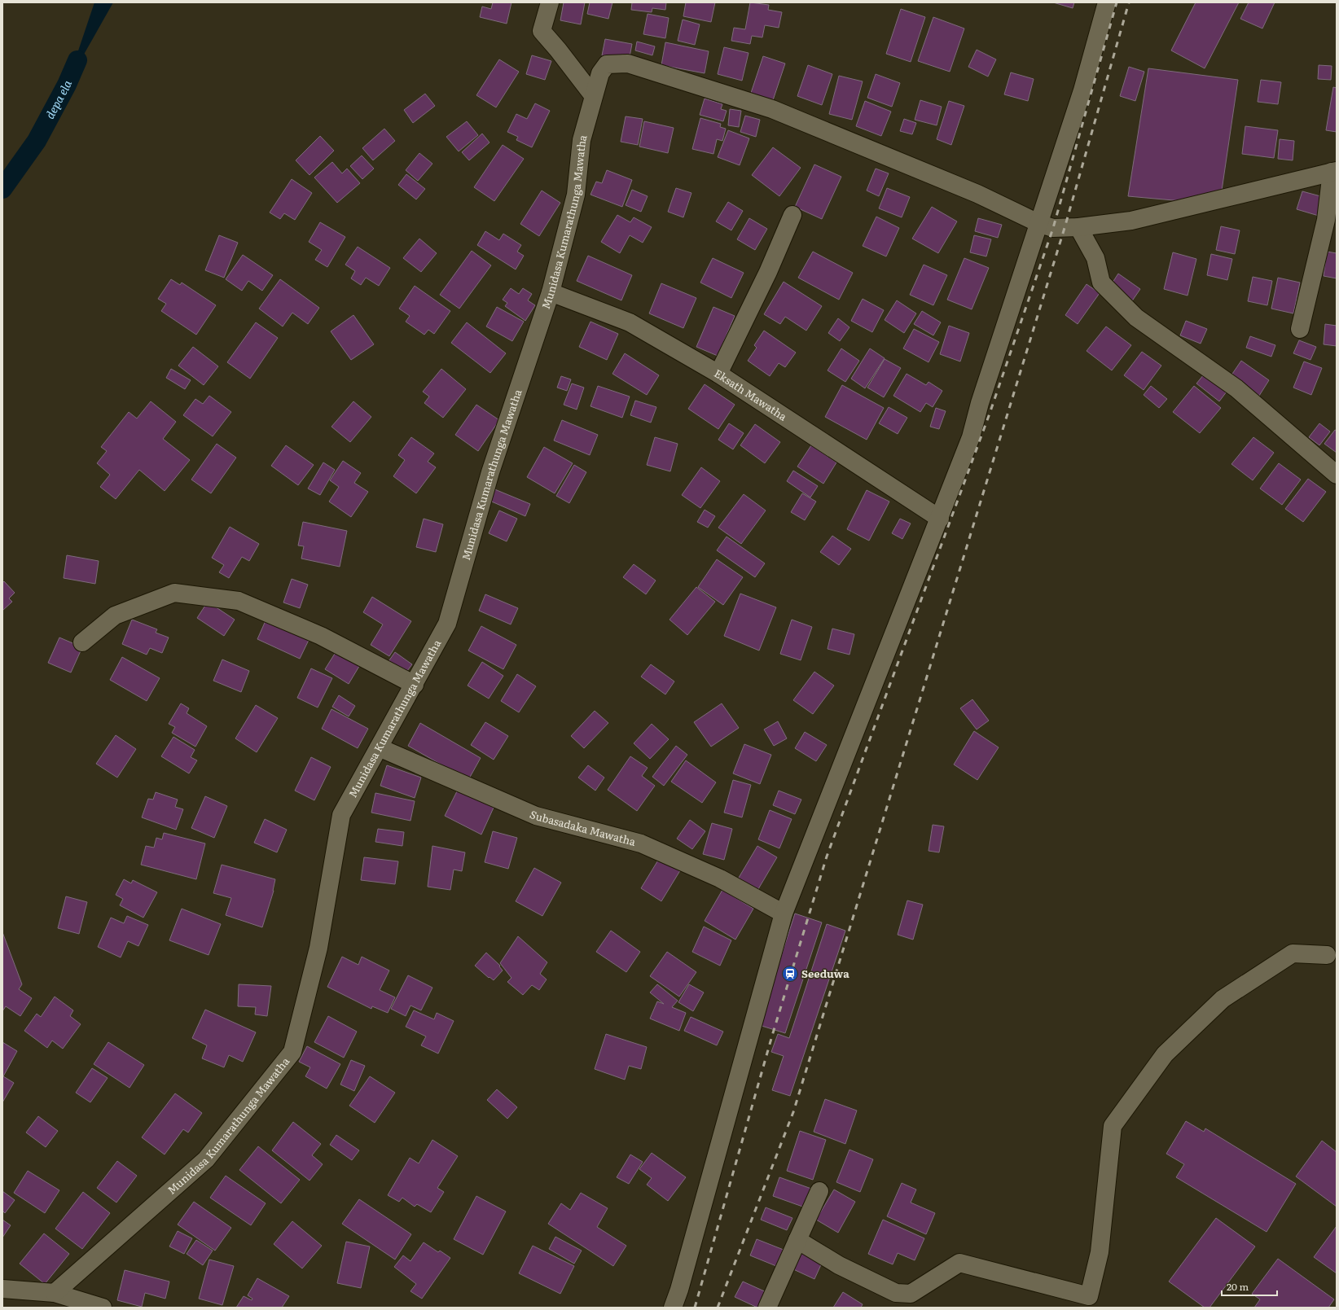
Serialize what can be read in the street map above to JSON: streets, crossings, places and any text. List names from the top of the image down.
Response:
{
  "streets": {
    "street": ["Munidasa Kumarathunga Mawatha", "Eksath Mawatha", "Subasadaka Mawatha"]
  },
  "crossings": [
    ["Munidasa Kumarathunga Mawatha", "Eksath Mawatha"],
    ["Munidasa Kumarathunga Mawatha", "Subasadaka Mawatha"]
  ],
  "water": ["depa ela"],
  "places": {
    "station": ["Seeduwa"]
  },
  "scale_bar": "20 m"
}
